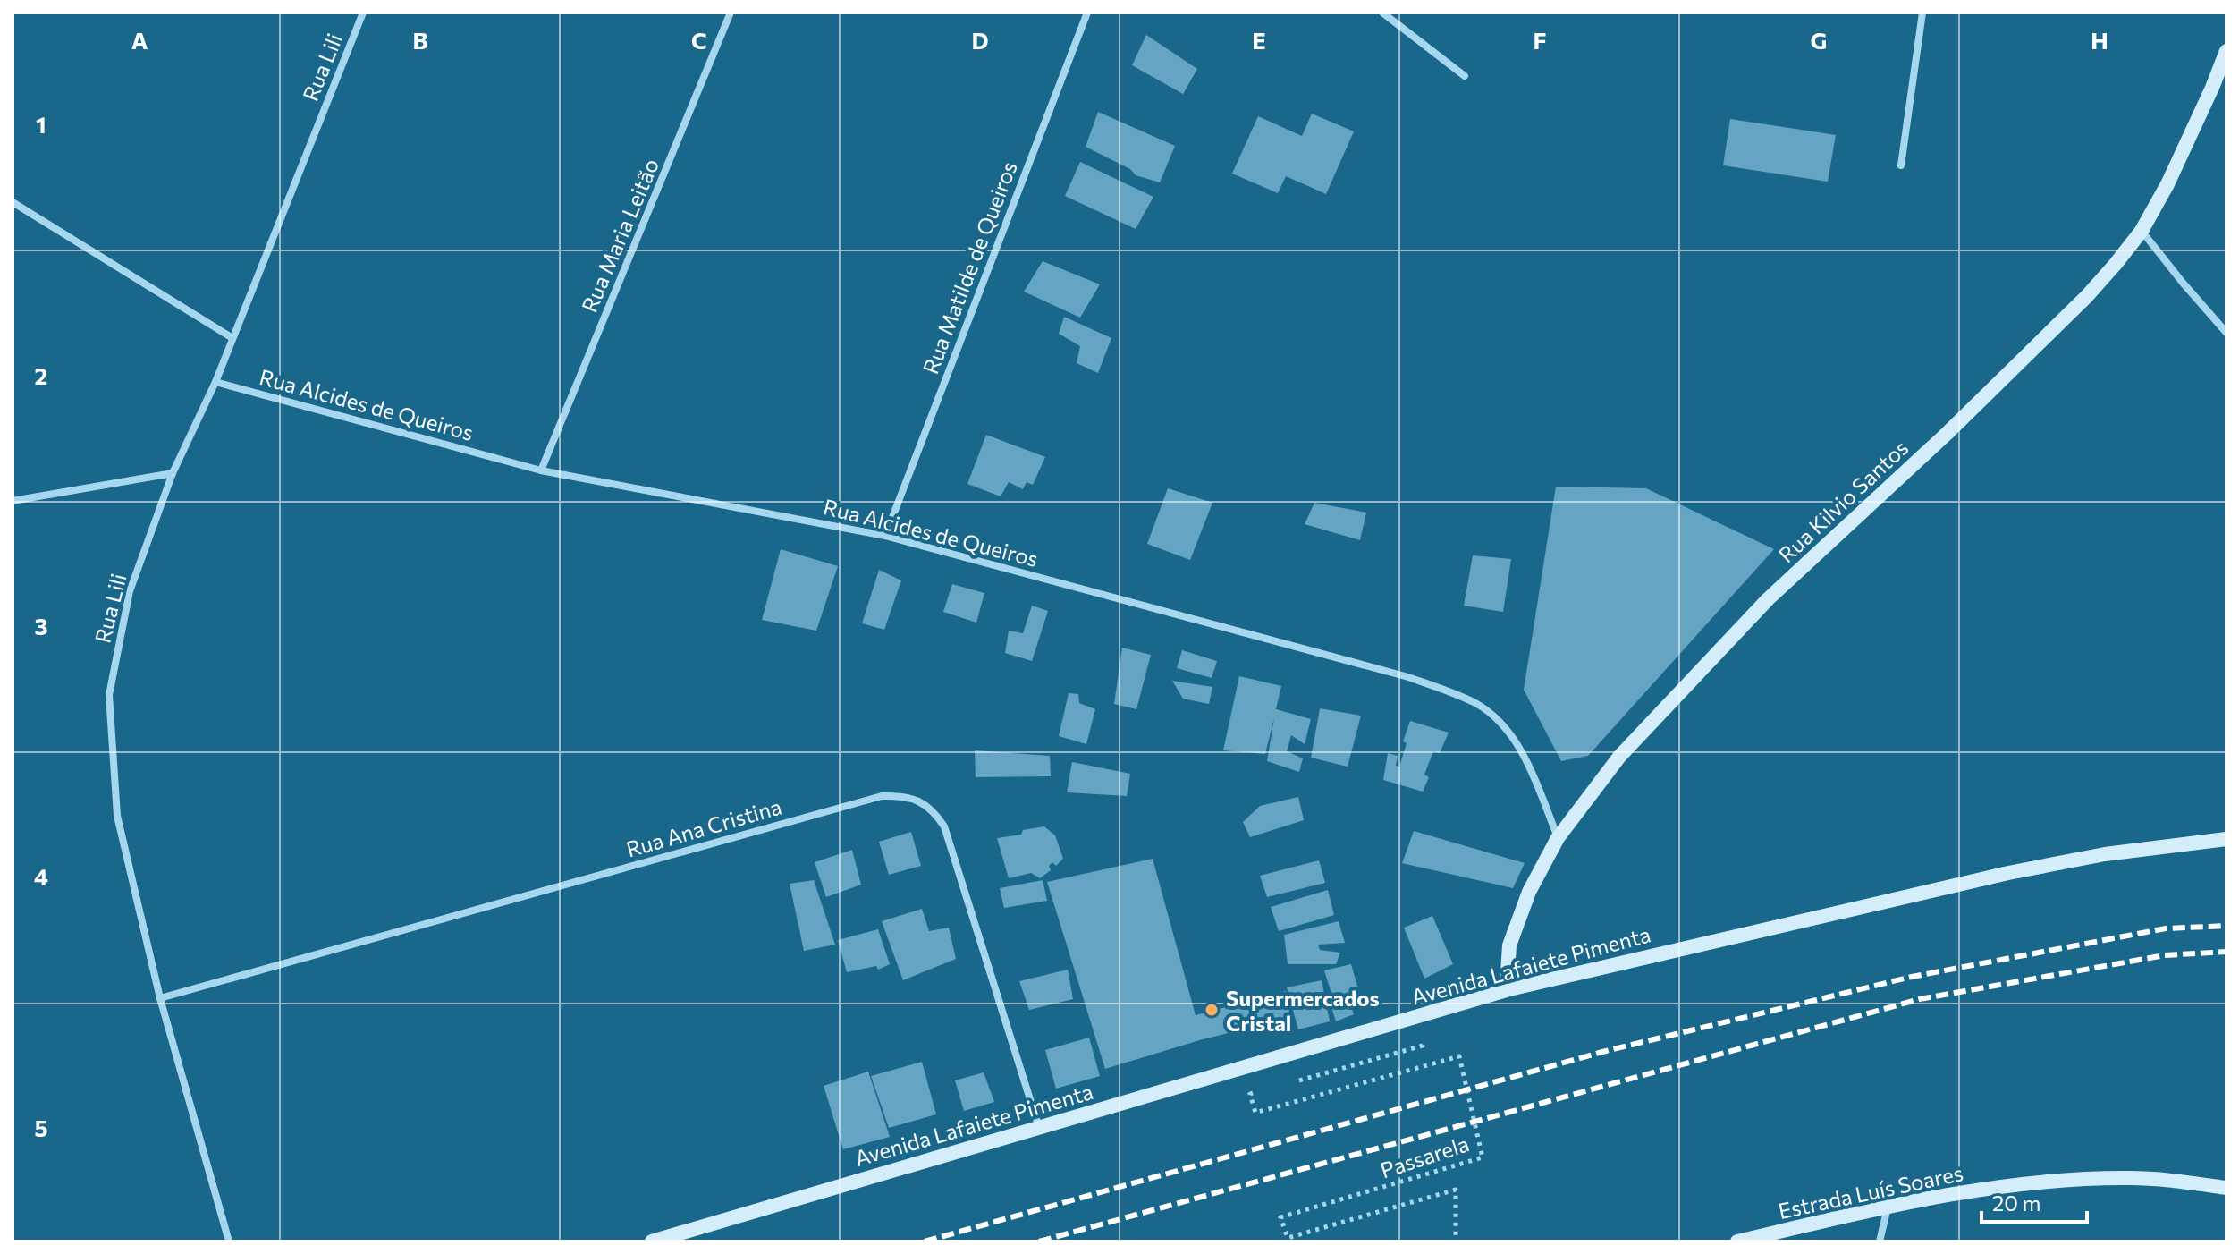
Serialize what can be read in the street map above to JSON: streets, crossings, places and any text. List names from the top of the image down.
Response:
{
  "streets": {
    "main road": ["Rua Kilvio Santos", "Avenida Lafaiete Pimenta", "Estrada Luís Soares"],
    "street": [
      "Rua Lili",
      "Rua Maria Leitão",
      "Rua Matilde de Queiros",
      "Rua Alcides de Queiros",
      "Rua Ana Cristina"
    ],
    "path": ["Passarela"]
  },
  "crossings": [
    ["Rua Lili", "Rua Alcides de Queiros"],
    ["Rua Lili", "Rua Ana Cristina"],
    ["Rua Maria Leitão", "Rua Alcides de Queiros"],
    ["Rua Matilde de Queiros", "Rua Alcides de Queiros"],
    ["Rua Alcides de Queiros", "Rua Kilvio Santos"],
    ["Rua Kilvio Santos", "Avenida Lafaiete Pimenta"],
    ["Rua Ana Cristina", "Avenida Lafaiete Pimenta"]
  ],
  "places": ["Supermercados Cristal"],
  "scale_bar": "20 m",
  "grid": {
    "columns": [
      "A",
      "B",
      "C",
      "D",
      "E",
      "F",
      "G",
      "H"
    ],
    "rows": [
      "1",
      "2",
      "3",
      "4",
      "5"
    ]
  }
}
